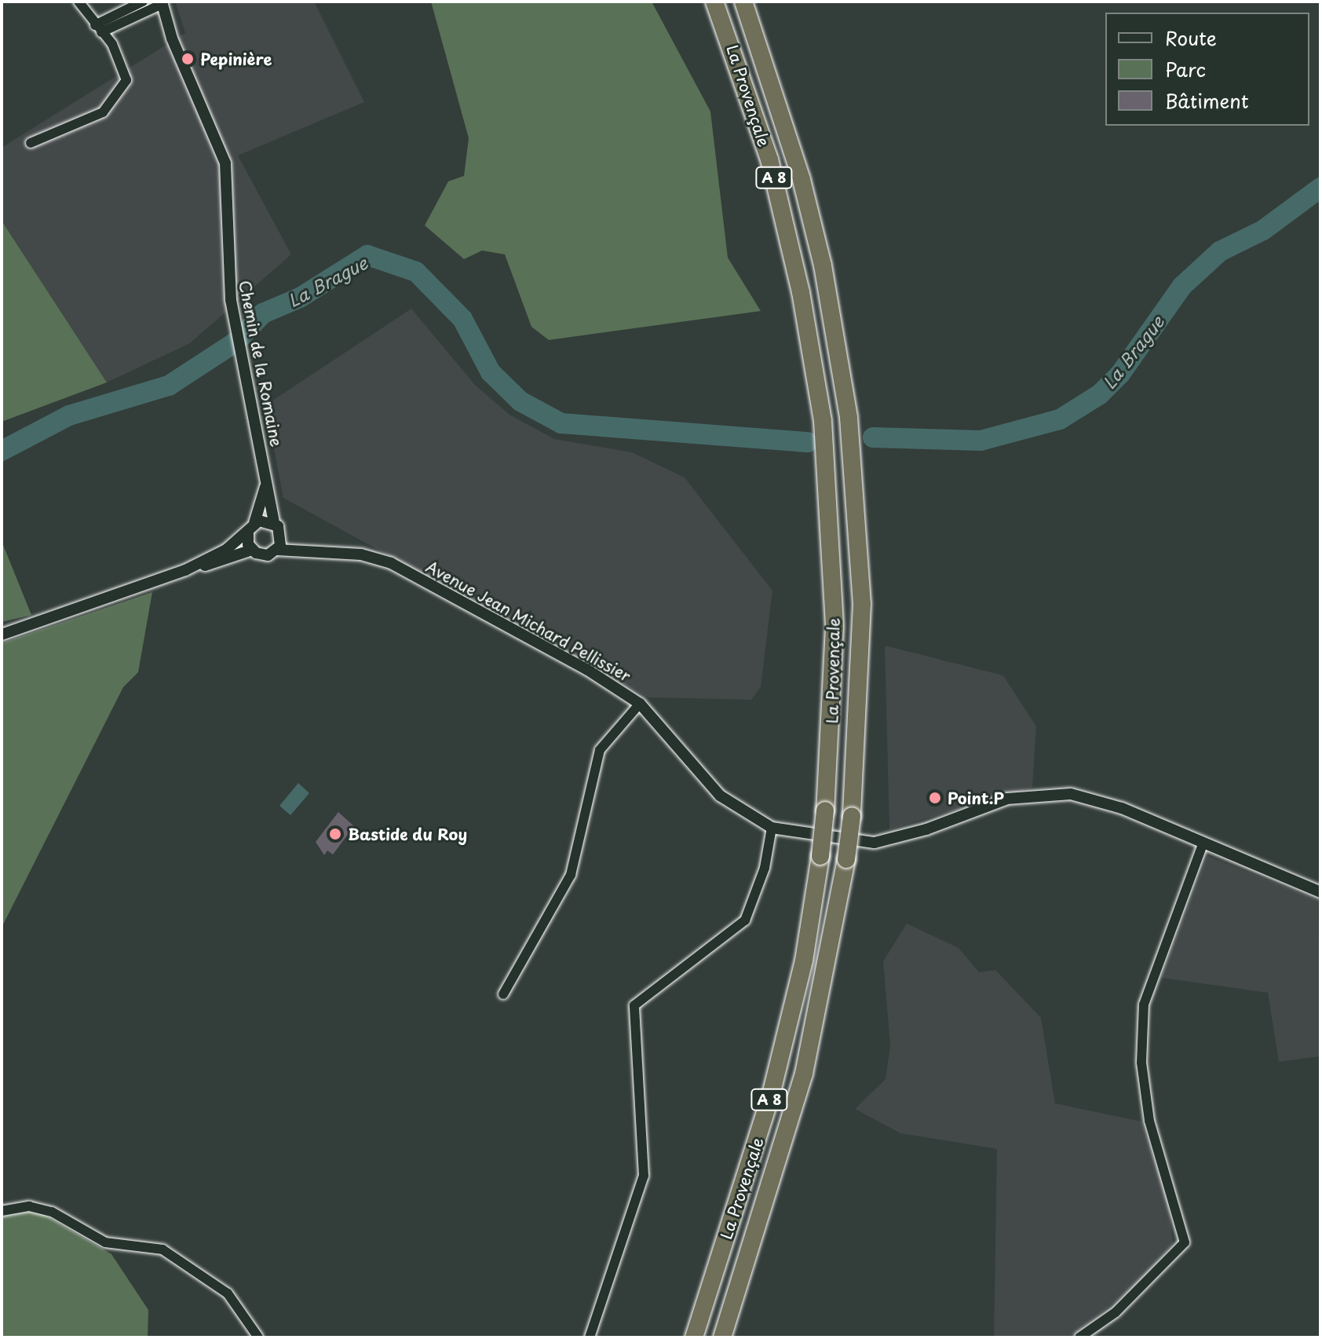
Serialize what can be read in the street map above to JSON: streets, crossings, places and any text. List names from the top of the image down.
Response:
{
  "streets": {
    "highway": ["La Provençale", "A 8"],
    "street": ["Chemin de la Romaine", "Avenue Jean Michard Pellissier"]
  },
  "crossings": [
    ["Chemin de la Romaine", "Avenue Jean Michard Pellissier"]
  ],
  "water": ["La Brague"],
  "places": ["Pepinière", "Point.P", "Bastide du Roy"],
  "legend": ["Route", "Parc", "Bâtiment"]
}
